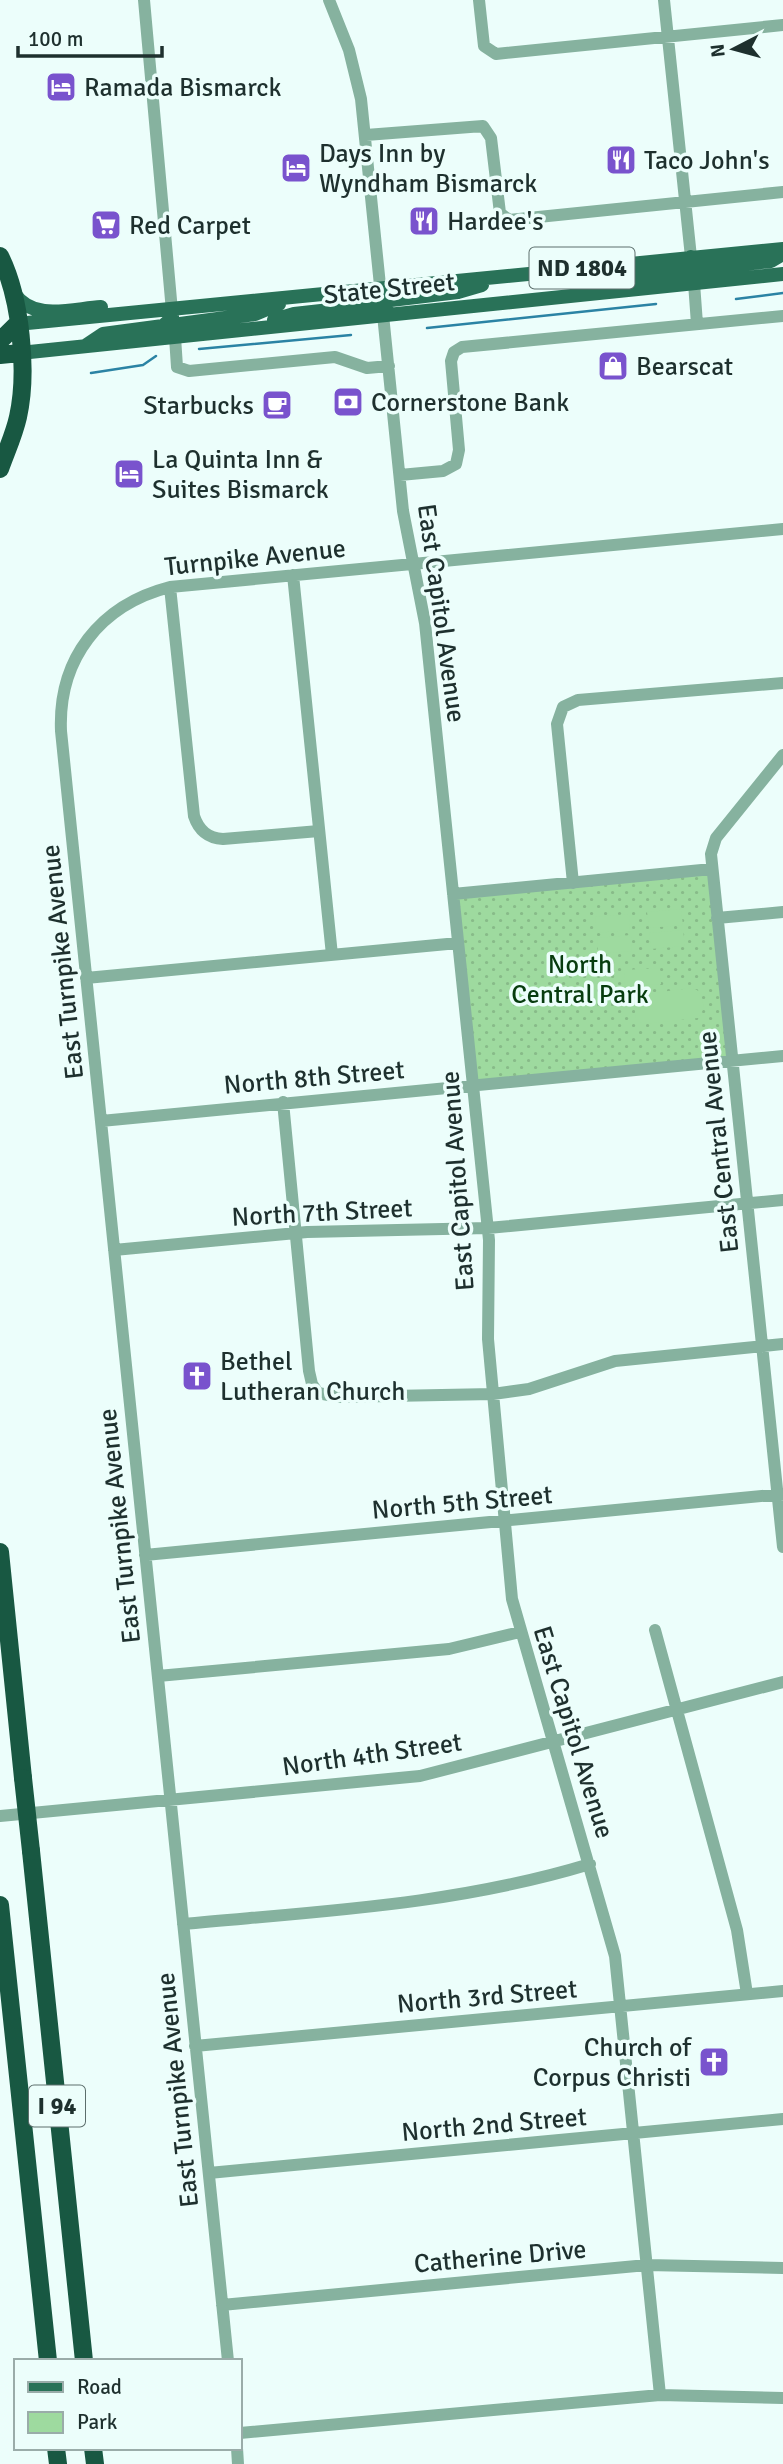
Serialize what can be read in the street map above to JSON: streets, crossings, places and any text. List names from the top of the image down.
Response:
{
  "streets": {
    "highway": ["State Street", "I 94"],
    "main road": ["ND 1804"],
    "street": [
      "Turnpike Avenue",
      "East Capitol Avenue",
      "East Turnpike Avenue",
      "North 8th Street",
      "East Central Avenue",
      "North 7th Street",
      "North 5th Street",
      "North 4th Street",
      "North 3rd Street",
      "North 2nd Street",
      "Catherine Drive"
    ]
  },
  "crossings": [
    ["State Street", "East Capitol Avenue"],
    ["Turnpike Avenue", "East Capitol Avenue"],
    ["Turnpike Avenue", "East Turnpike Avenue"],
    ["East Capitol Avenue", "North 8th Street"],
    ["East Capitol Avenue", "North 7th Street"],
    ["East Capitol Avenue", "North 5th Street"],
    ["East Capitol Avenue", "North 4th Street"],
    ["East Capitol Avenue", "North 3rd Street"],
    ["East Capitol Avenue", "North 2nd Street"],
    ["East Capitol Avenue", "Catherine Drive"],
    ["East Turnpike Avenue", "North 8th Street"],
    ["East Turnpike Avenue", "North 7th Street"],
    ["East Turnpike Avenue", "North 5th Street"],
    ["East Turnpike Avenue", "North 4th Street"],
    ["East Turnpike Avenue", "North 3rd Street"],
    ["East Turnpike Avenue", "North 2nd Street"],
    ["East Turnpike Avenue", "Catherine Drive"],
    ["North 8th Street", "East Central Avenue"],
    ["East Central Avenue", "North 7th Street"],
    ["East Central Avenue", "North 5th Street"]
  ],
  "parks": ["North Central Park"],
  "places": {
    "hotel": ["Ramada Bismarck", "Days Inn by Wyndham Bismarck", "La Quinta Inn & Suites Bismarck"],
    "restaurant": ["Taco John's", "Hardee's"],
    "supermarket": ["Red Carpet"],
    "shop": ["Bearscat"],
    "bank": ["Cornerstone Bank"],
    "cafe": ["Starbucks"],
    "church": ["Bethel Lutheran Church", "Church of Corpus Christi"]
  },
  "legend": ["Road", "Park"],
  "scale_bar": "100 m",
  "north": "left"
}
